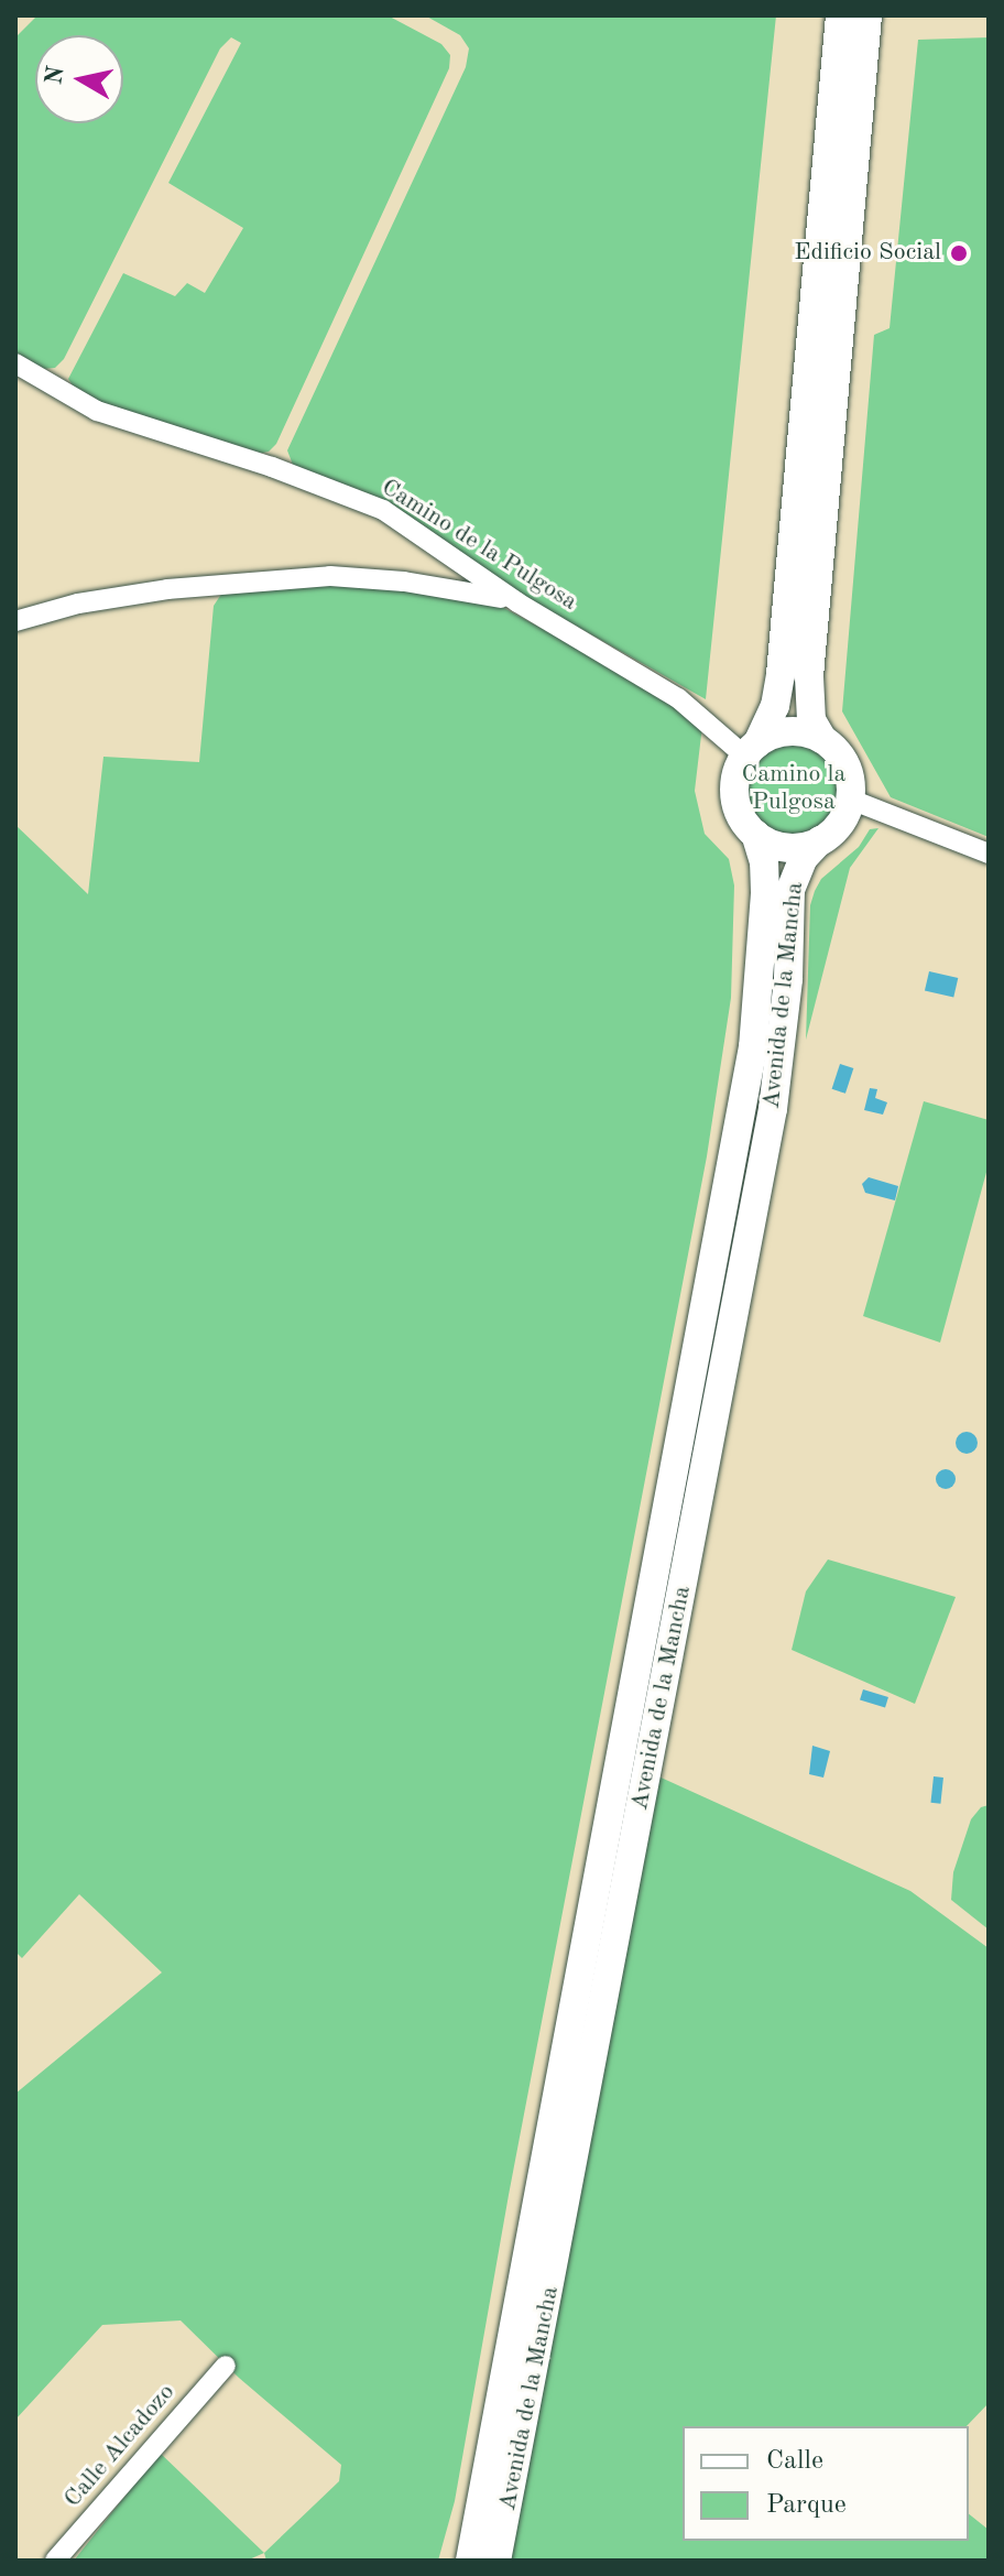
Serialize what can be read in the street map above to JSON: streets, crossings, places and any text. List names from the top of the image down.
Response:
{
  "streets": {
    "main road": ["Avenida de la Mancha"],
    "street": ["Camino de la Pulgosa", "Calle Alcadozo"]
  },
  "crossings": [
    ["Camino de la Pulgosa", "Avenida de la Mancha"]
  ],
  "parks": ["Camino la Pulgosa"],
  "places": ["Edificio Social"],
  "legend": ["Calle", "Parque"],
  "north": "left"
}
